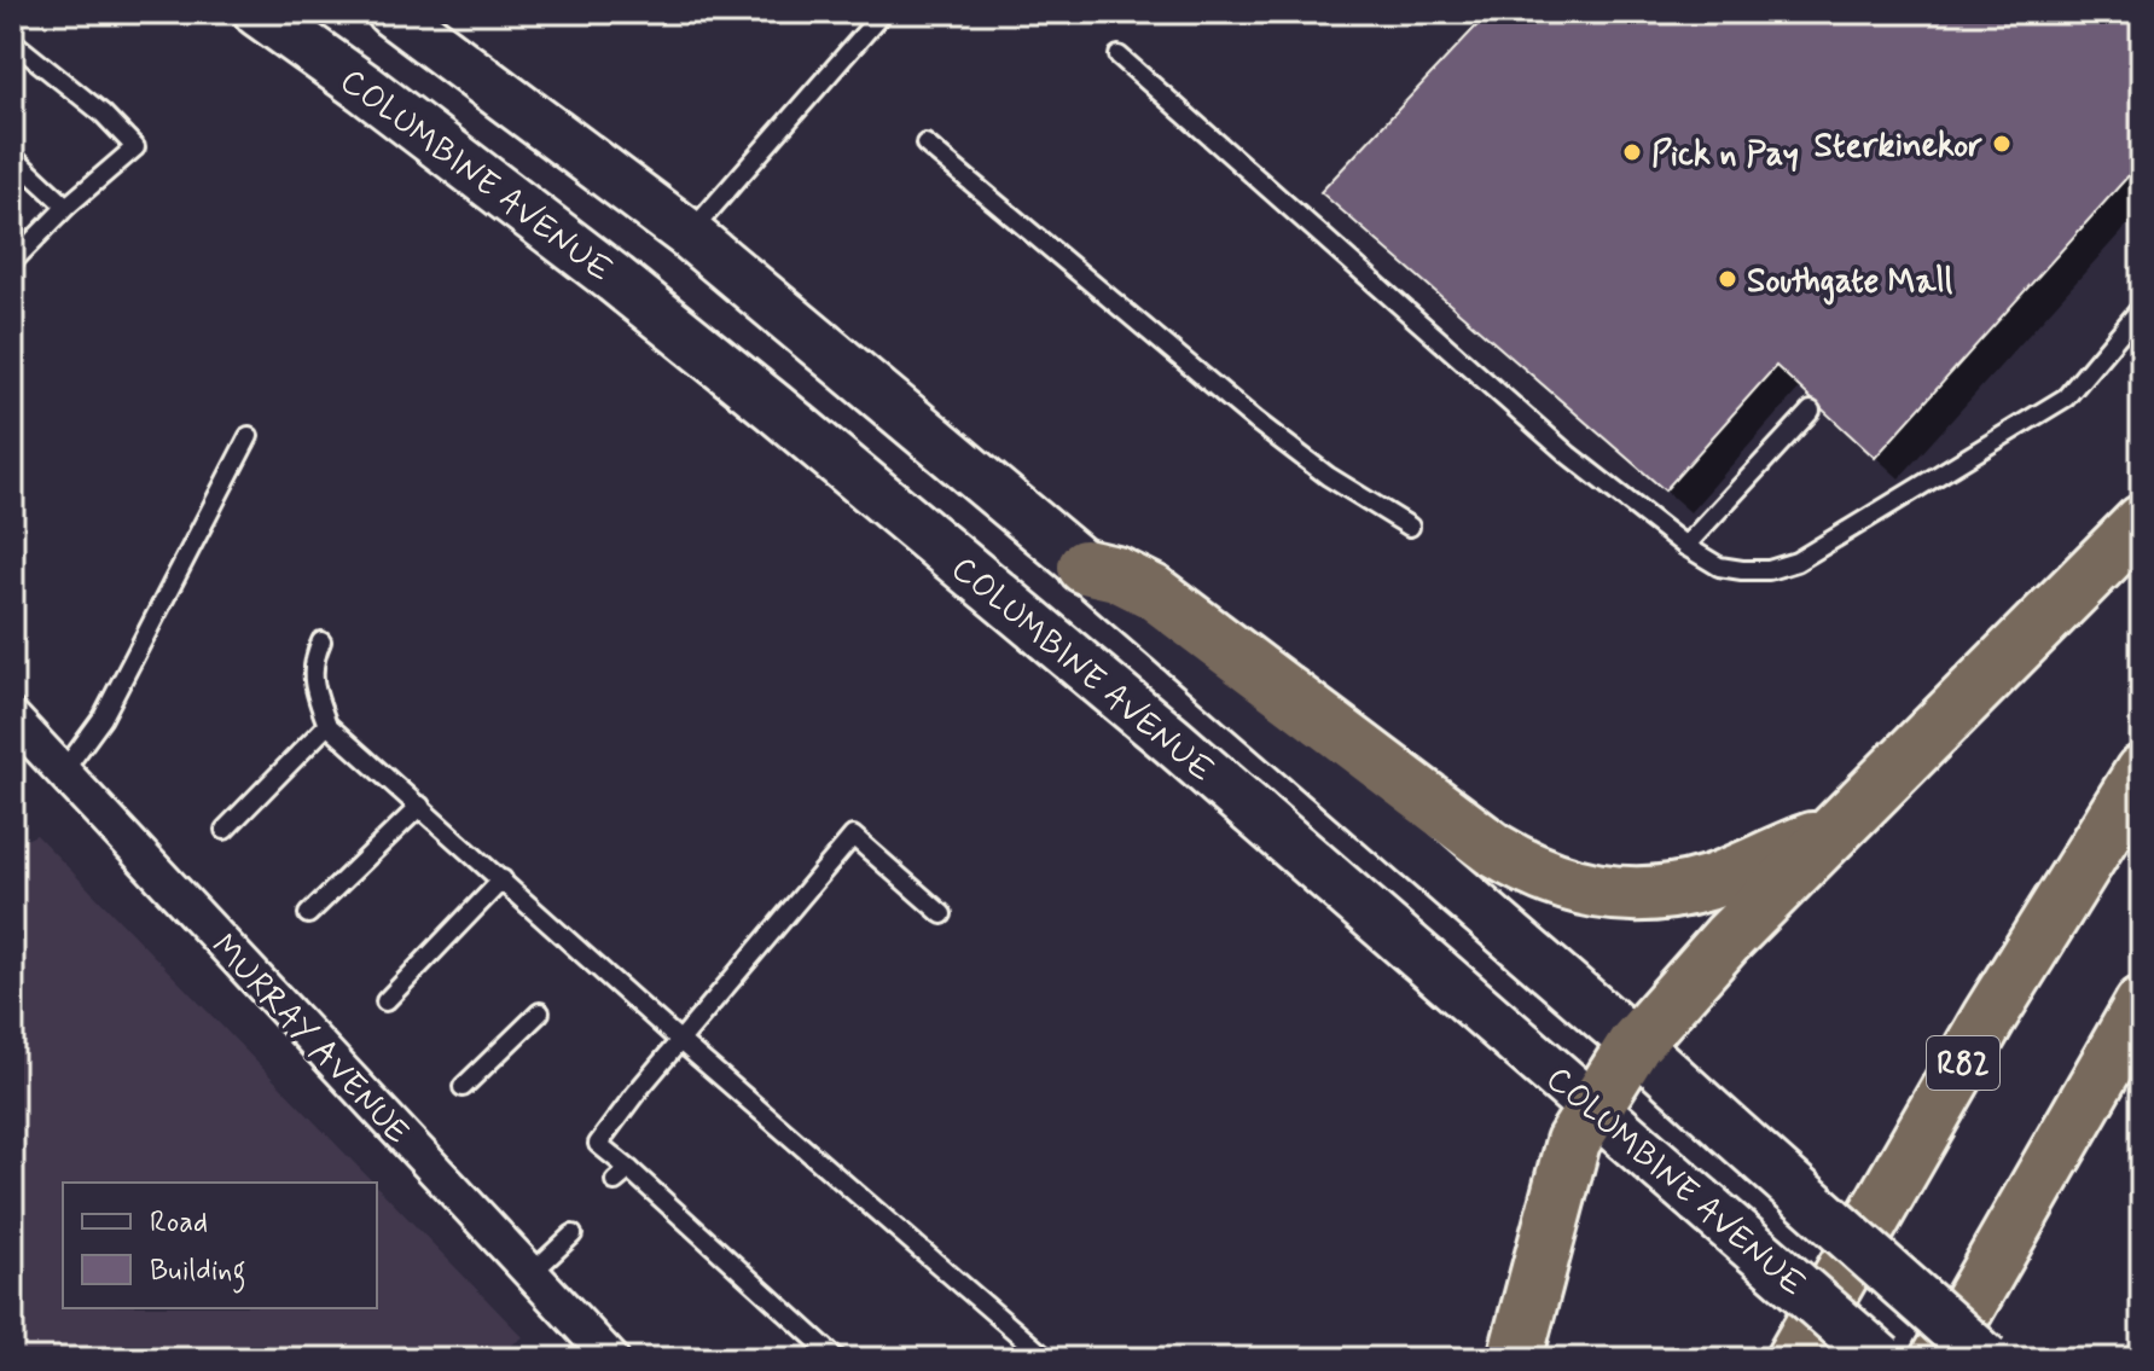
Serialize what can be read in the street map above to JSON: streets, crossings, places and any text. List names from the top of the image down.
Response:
{
  "streets": {
    "highway": ["R82"],
    "main road": ["COLUMBINE AVENUE"],
    "street": ["MURRAY AVENUE"]
  },
  "places": ["Sterkinekor", "Pick n Pay", "Southgate Mall"],
  "legend": ["Road", "Building"]
}
